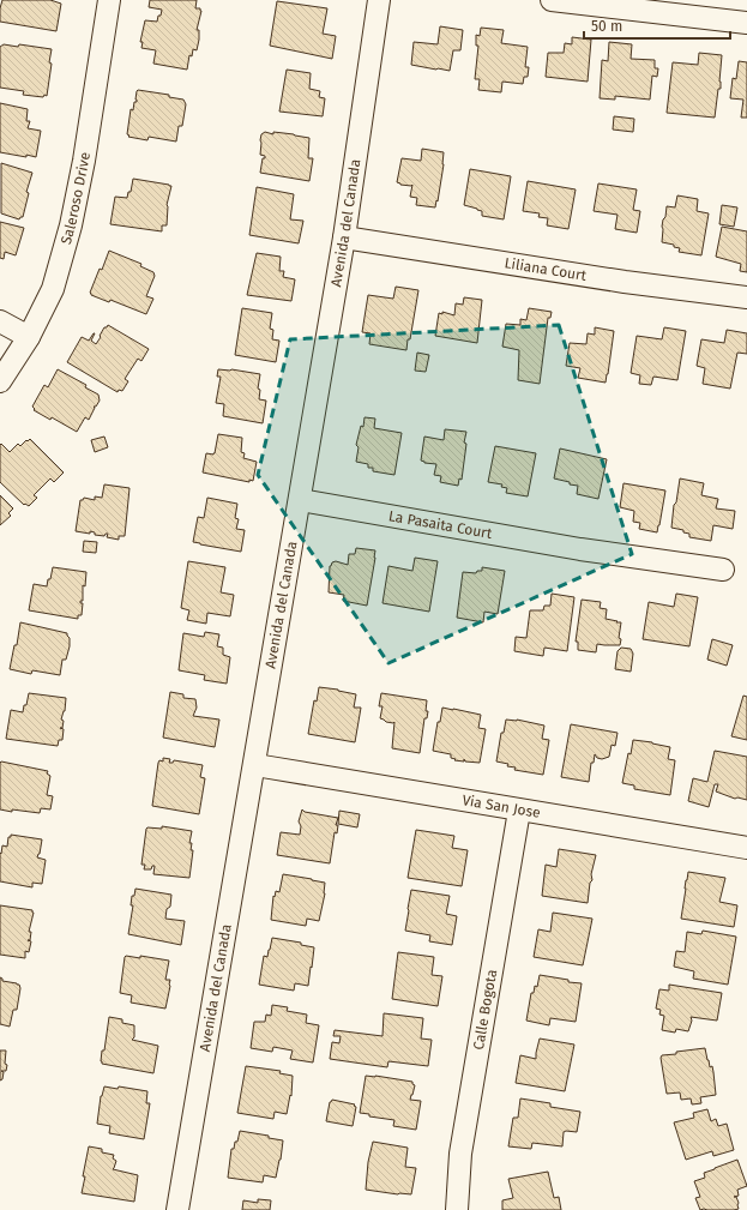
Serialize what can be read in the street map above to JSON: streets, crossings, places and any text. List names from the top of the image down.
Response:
{
  "streets": {
    "street": [
      "Saleroso Drive",
      "Avenida del Canada",
      "Liliana Court",
      "La Pasaita Court",
      "Via San Jose",
      "Calle Bogota"
    ]
  },
  "crossings": [
    ["Avenida del Canada", "Liliana Court"],
    ["Avenida del Canada", "La Pasaita Court"],
    ["Avenida del Canada", "Via San Jose"],
    ["Via San Jose", "Calle Bogota"]
  ],
  "scale_bar": "50 m"
}
